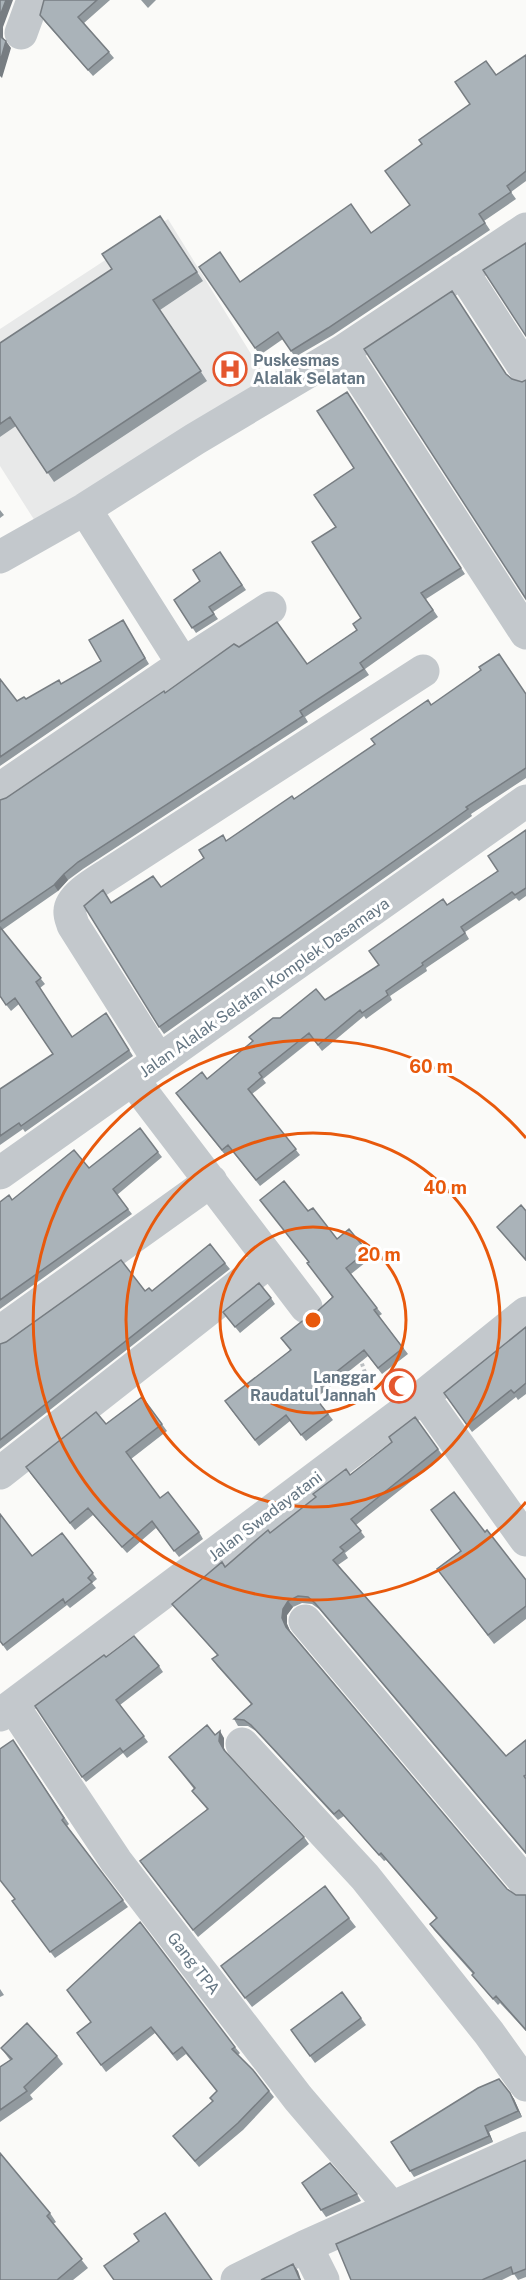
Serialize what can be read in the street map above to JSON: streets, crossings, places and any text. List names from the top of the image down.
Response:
{
  "streets": {
    "street": ["Jalan Alalak Selatan Komplek Dasamaya", "Jalan Swadayatani", "Gang TPA"]
  },
  "crossings": [
    ["Jalan Swadayatani", "Gang TPA"]
  ],
  "places": {
    "hospital": ["Puskesmas Alalak Selatan"],
    "mosque": ["Langgar Raudatul Jannah"]
  },
  "rings": ["60 m", "40 m", "20 m"]
}
